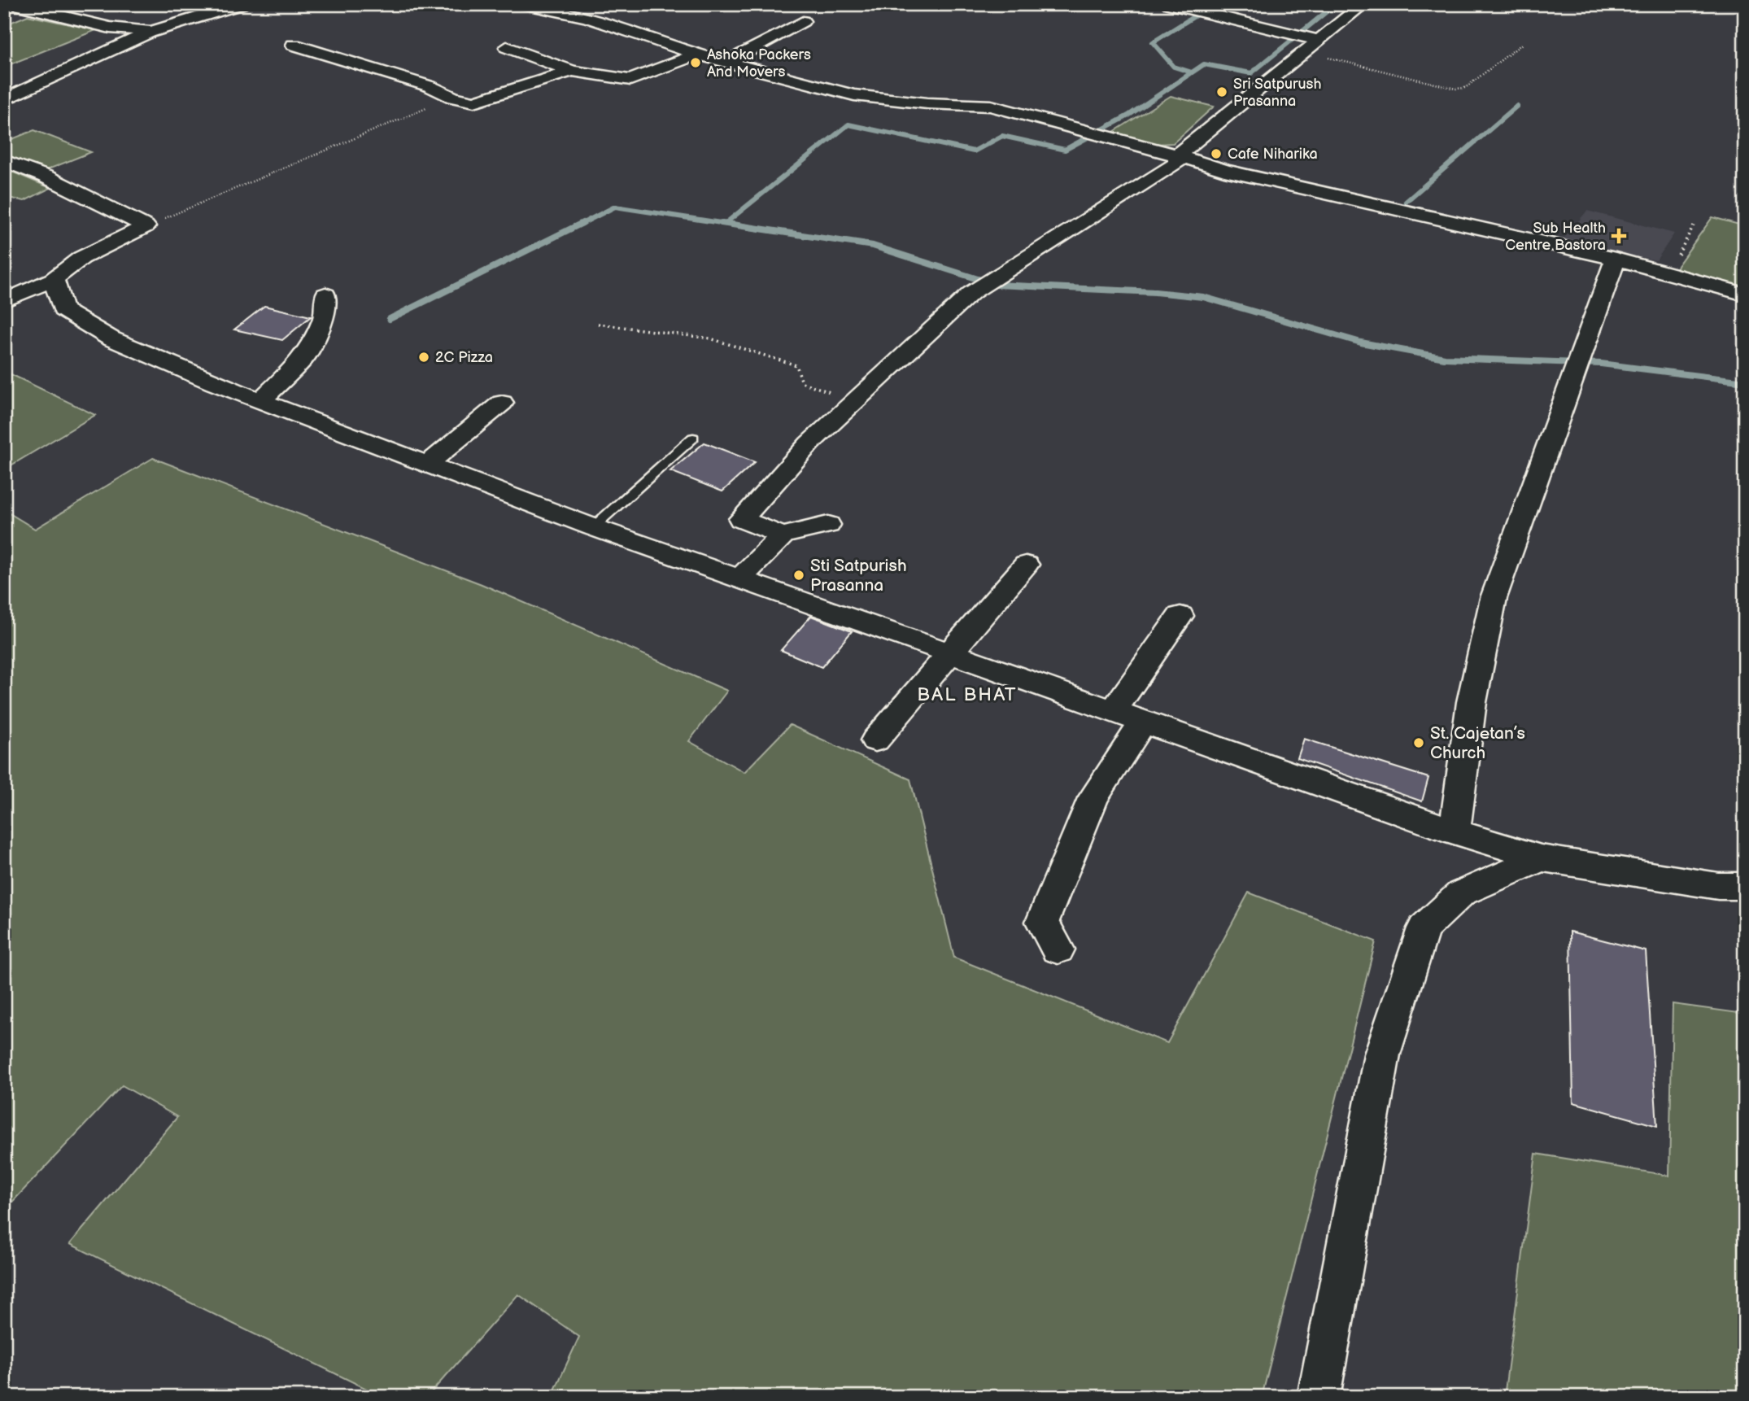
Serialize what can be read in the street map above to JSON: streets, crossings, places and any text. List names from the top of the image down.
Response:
{
  "districts": ["BAL BHAT"],
  "places": {
    "other": [
      "Ashoka Packers And Movers",
      "Sri Satpurush Prasanna",
      "Cafe Niharika",
      "2C Pizza",
      "Sti Satpurish Prasanna",
      "St. Cajetan’s Church"
    ],
    "health": ["Sub Health Centre Bastora"]
  }
}
